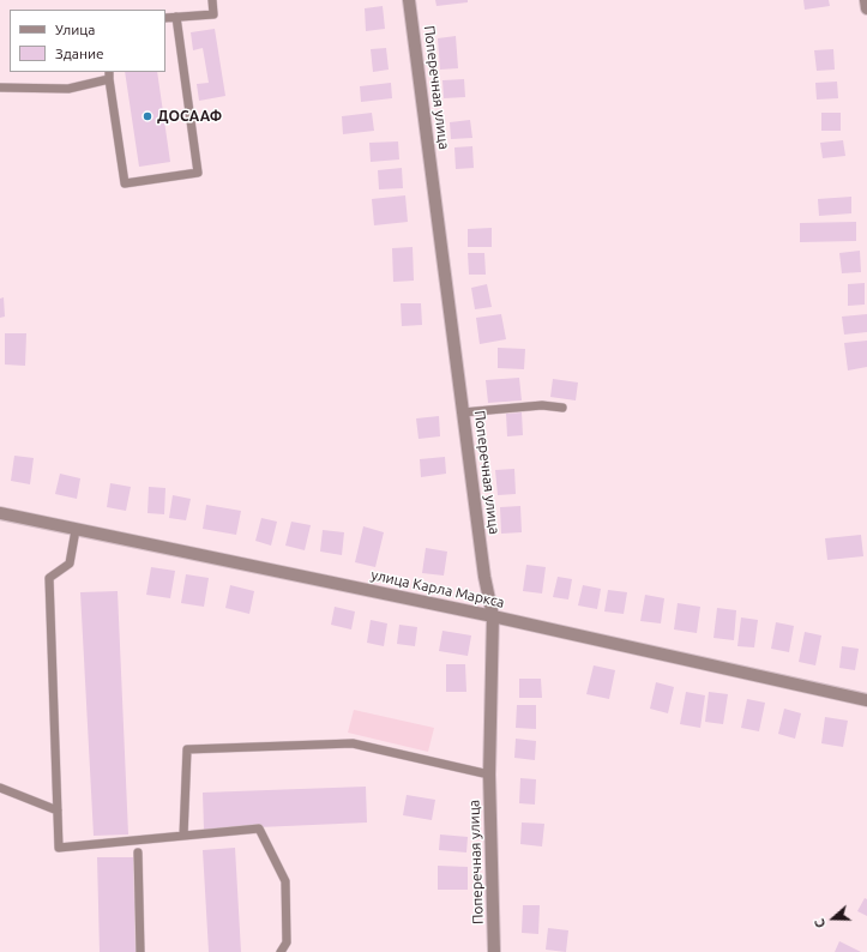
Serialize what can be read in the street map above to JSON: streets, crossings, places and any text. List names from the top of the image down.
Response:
{
  "streets": {
    "street": ["Поперечная улица", "улица Карла Маркса"]
  },
  "crossings": [
    ["Поперечная улица", "улица Карла Маркса"]
  ],
  "places": ["ДОСААФ"],
  "legend": ["Улица", "Здание"],
  "north": "left"
}
